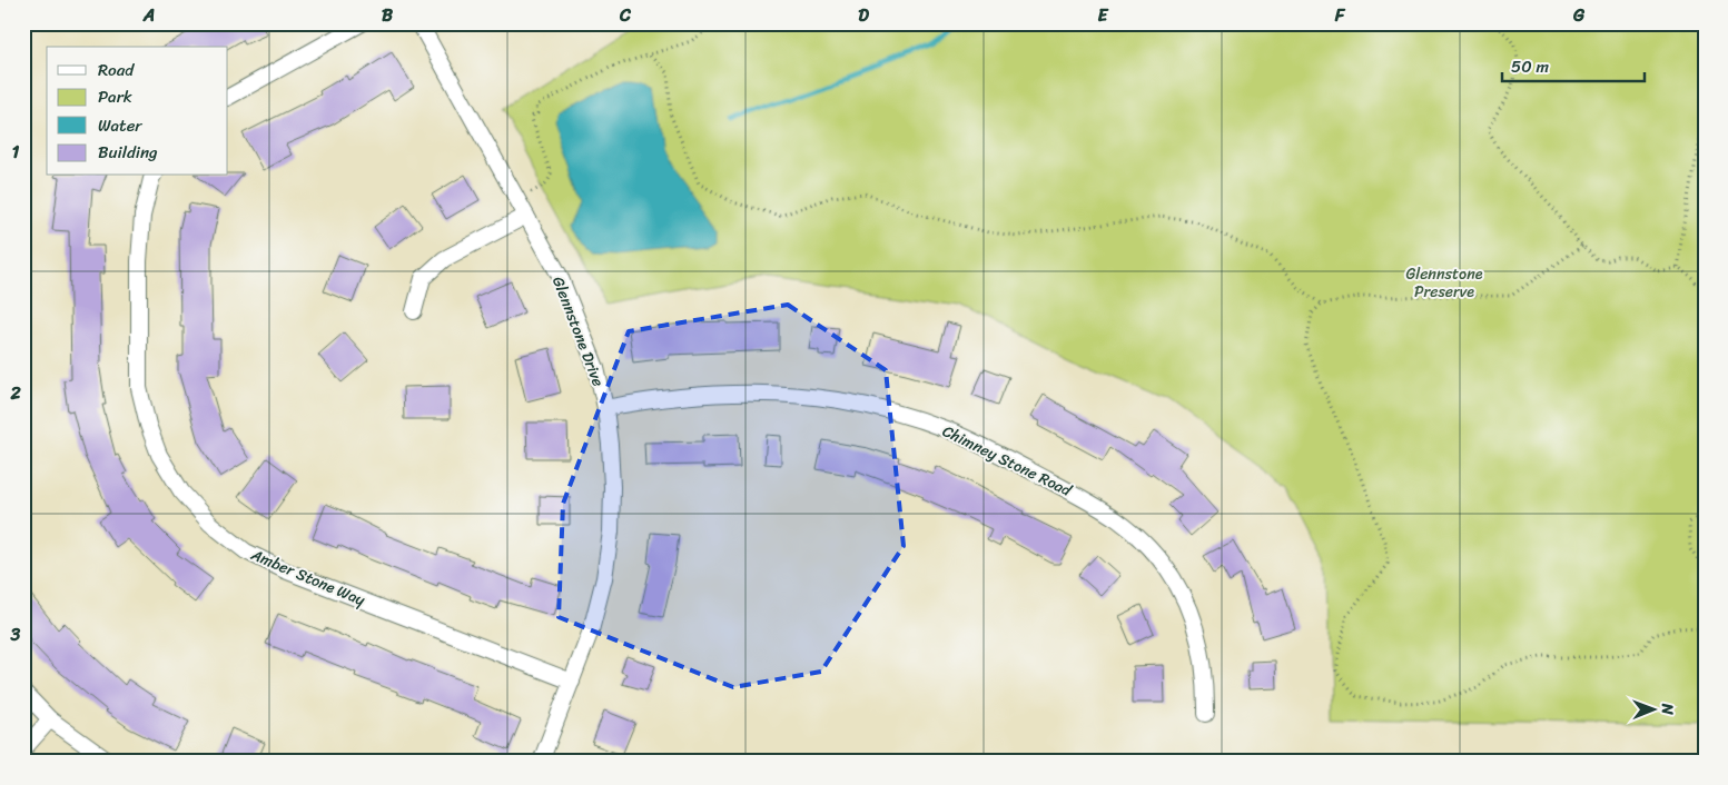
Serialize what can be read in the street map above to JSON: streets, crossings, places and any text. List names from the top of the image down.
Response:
{
  "streets": {
    "street": ["Glennstone Drive", "Chimney Stone Road", "Amber Stone Way"]
  },
  "crossings": [
    ["Glennstone Drive", "Chimney Stone Road"],
    ["Glennstone Drive", "Amber Stone Way"]
  ],
  "parks": ["Glennstone Preserve"],
  "legend": [
    "Road",
    "Park",
    "Water",
    "Building"
  ],
  "scale_bar": "50 m",
  "north": "right",
  "grid": {
    "columns": [
      "A",
      "B",
      "C",
      "D",
      "E",
      "F",
      "G"
    ],
    "rows": ["1", "2", "3"]
  }
}
